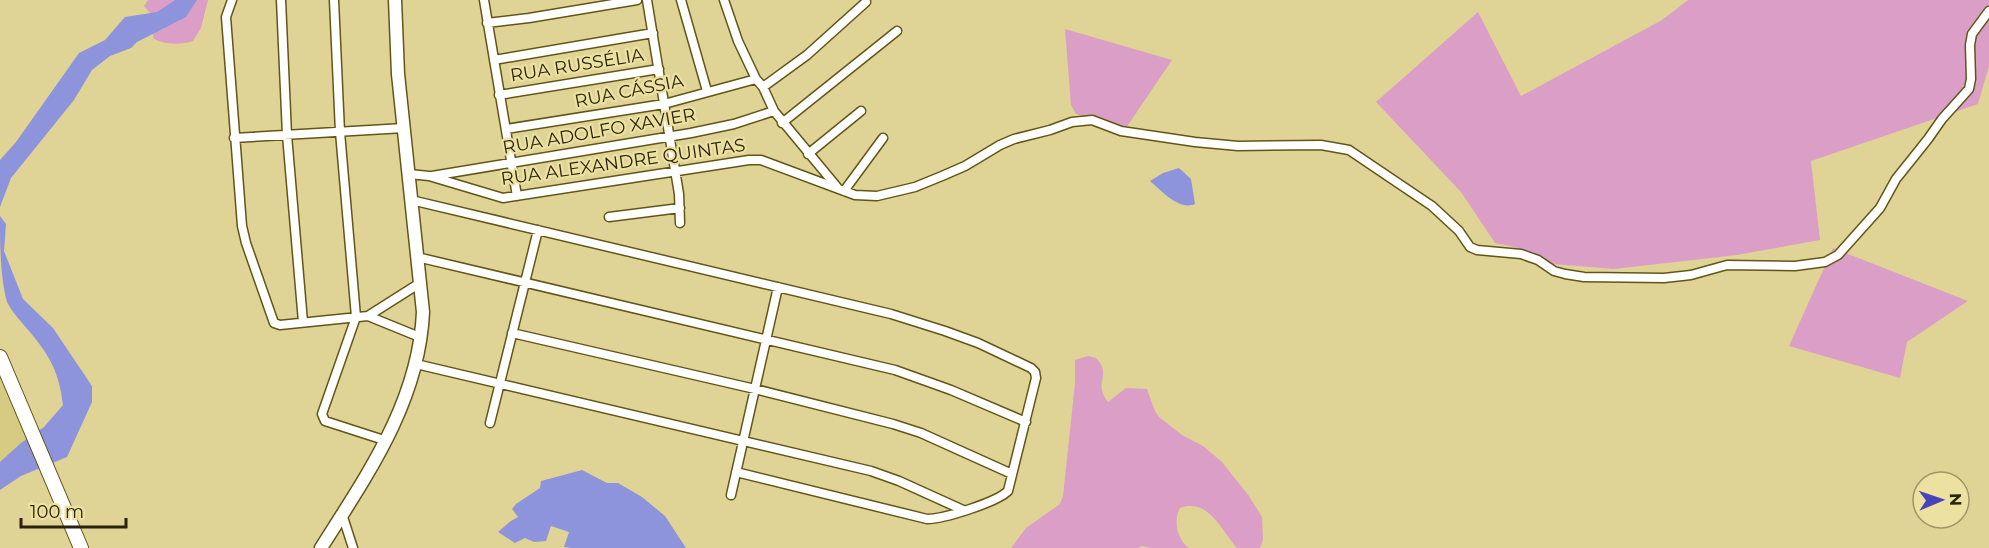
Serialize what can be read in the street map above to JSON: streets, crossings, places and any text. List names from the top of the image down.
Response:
{
  "streets": {
    "street": [
      "RUA RUSSÉLIA",
      "RUA CÁSSIA",
      "RUA ADOLFO XAVIER",
      "RUA ALEXANDRE QUINTAS"
    ]
  },
  "crossings": [
    ["RUA ADOLFO XAVIER", "RUA ALEXANDRE QUINTAS"]
  ],
  "scale_bar": "100 m",
  "north": "right"
}
